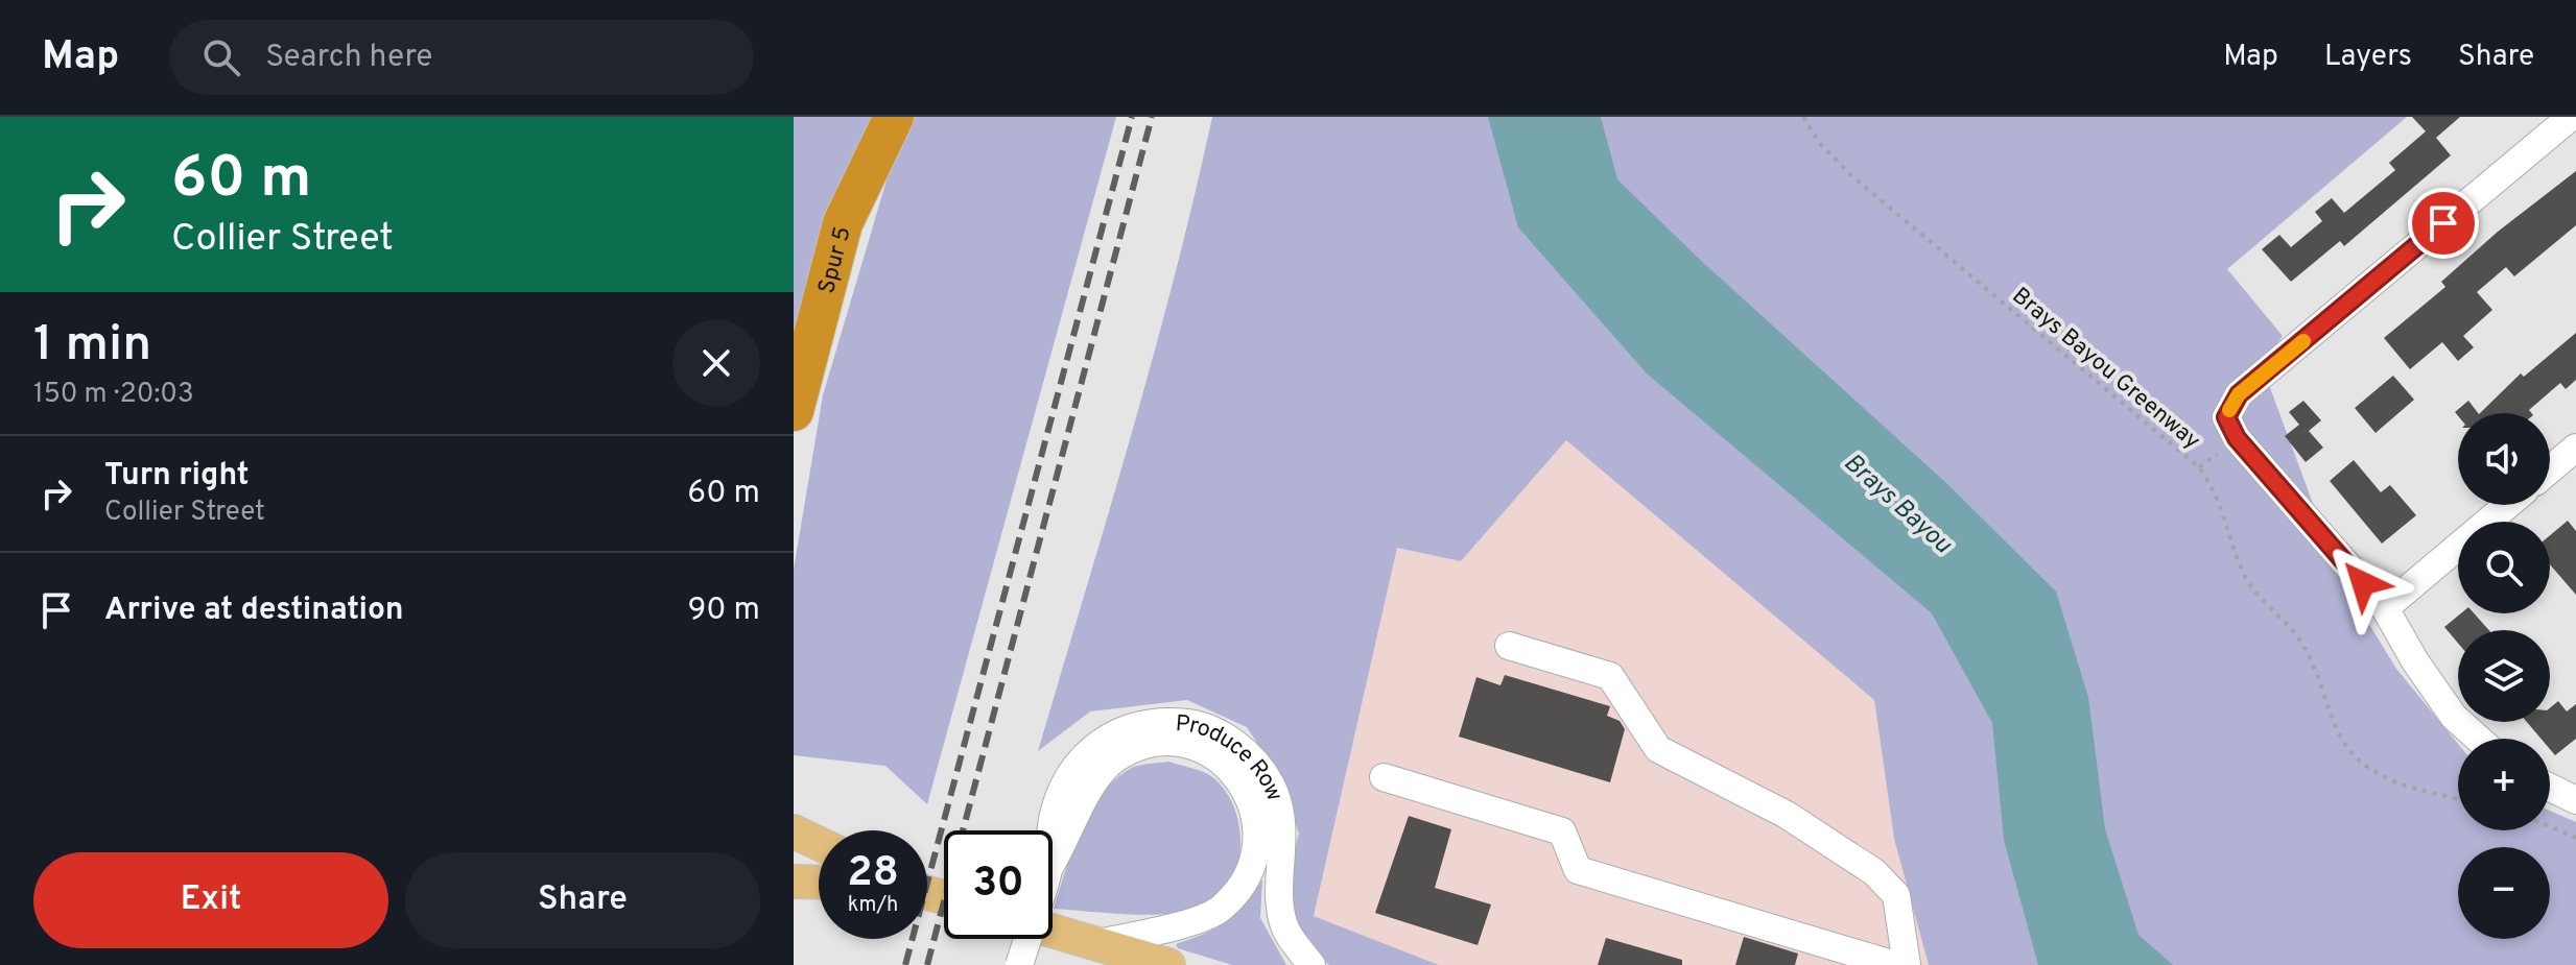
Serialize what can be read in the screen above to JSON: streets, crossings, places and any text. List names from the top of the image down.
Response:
{
  "streets": {
    "highway": ["Spur 5"],
    "street": ["Produce Row"],
    "path": ["Brays Bayou Greenway"]
  },
  "water": ["Brays Bayou"],
  "page": {
    "header": "Map",
    "search": "Search here",
    "nav": ["Map", "Layers", "Share"],
    "turn": ["60 m", "Collier Street"],
    "heading": ["1 min", "150 m · 20:03"],
    "map_buttons": ["+", "−"],
    "list": [
      {
        "name": "Turn right",
        "note": "Collier Street",
        "value": "60 m"
      },
      {
        "name": "Arrive at destination",
        "value": "90 m"
      }
    ],
    "speed": "28 km/h",
    "limit": "30",
    "buttons": ["Exit", "Share"]
  }
}
